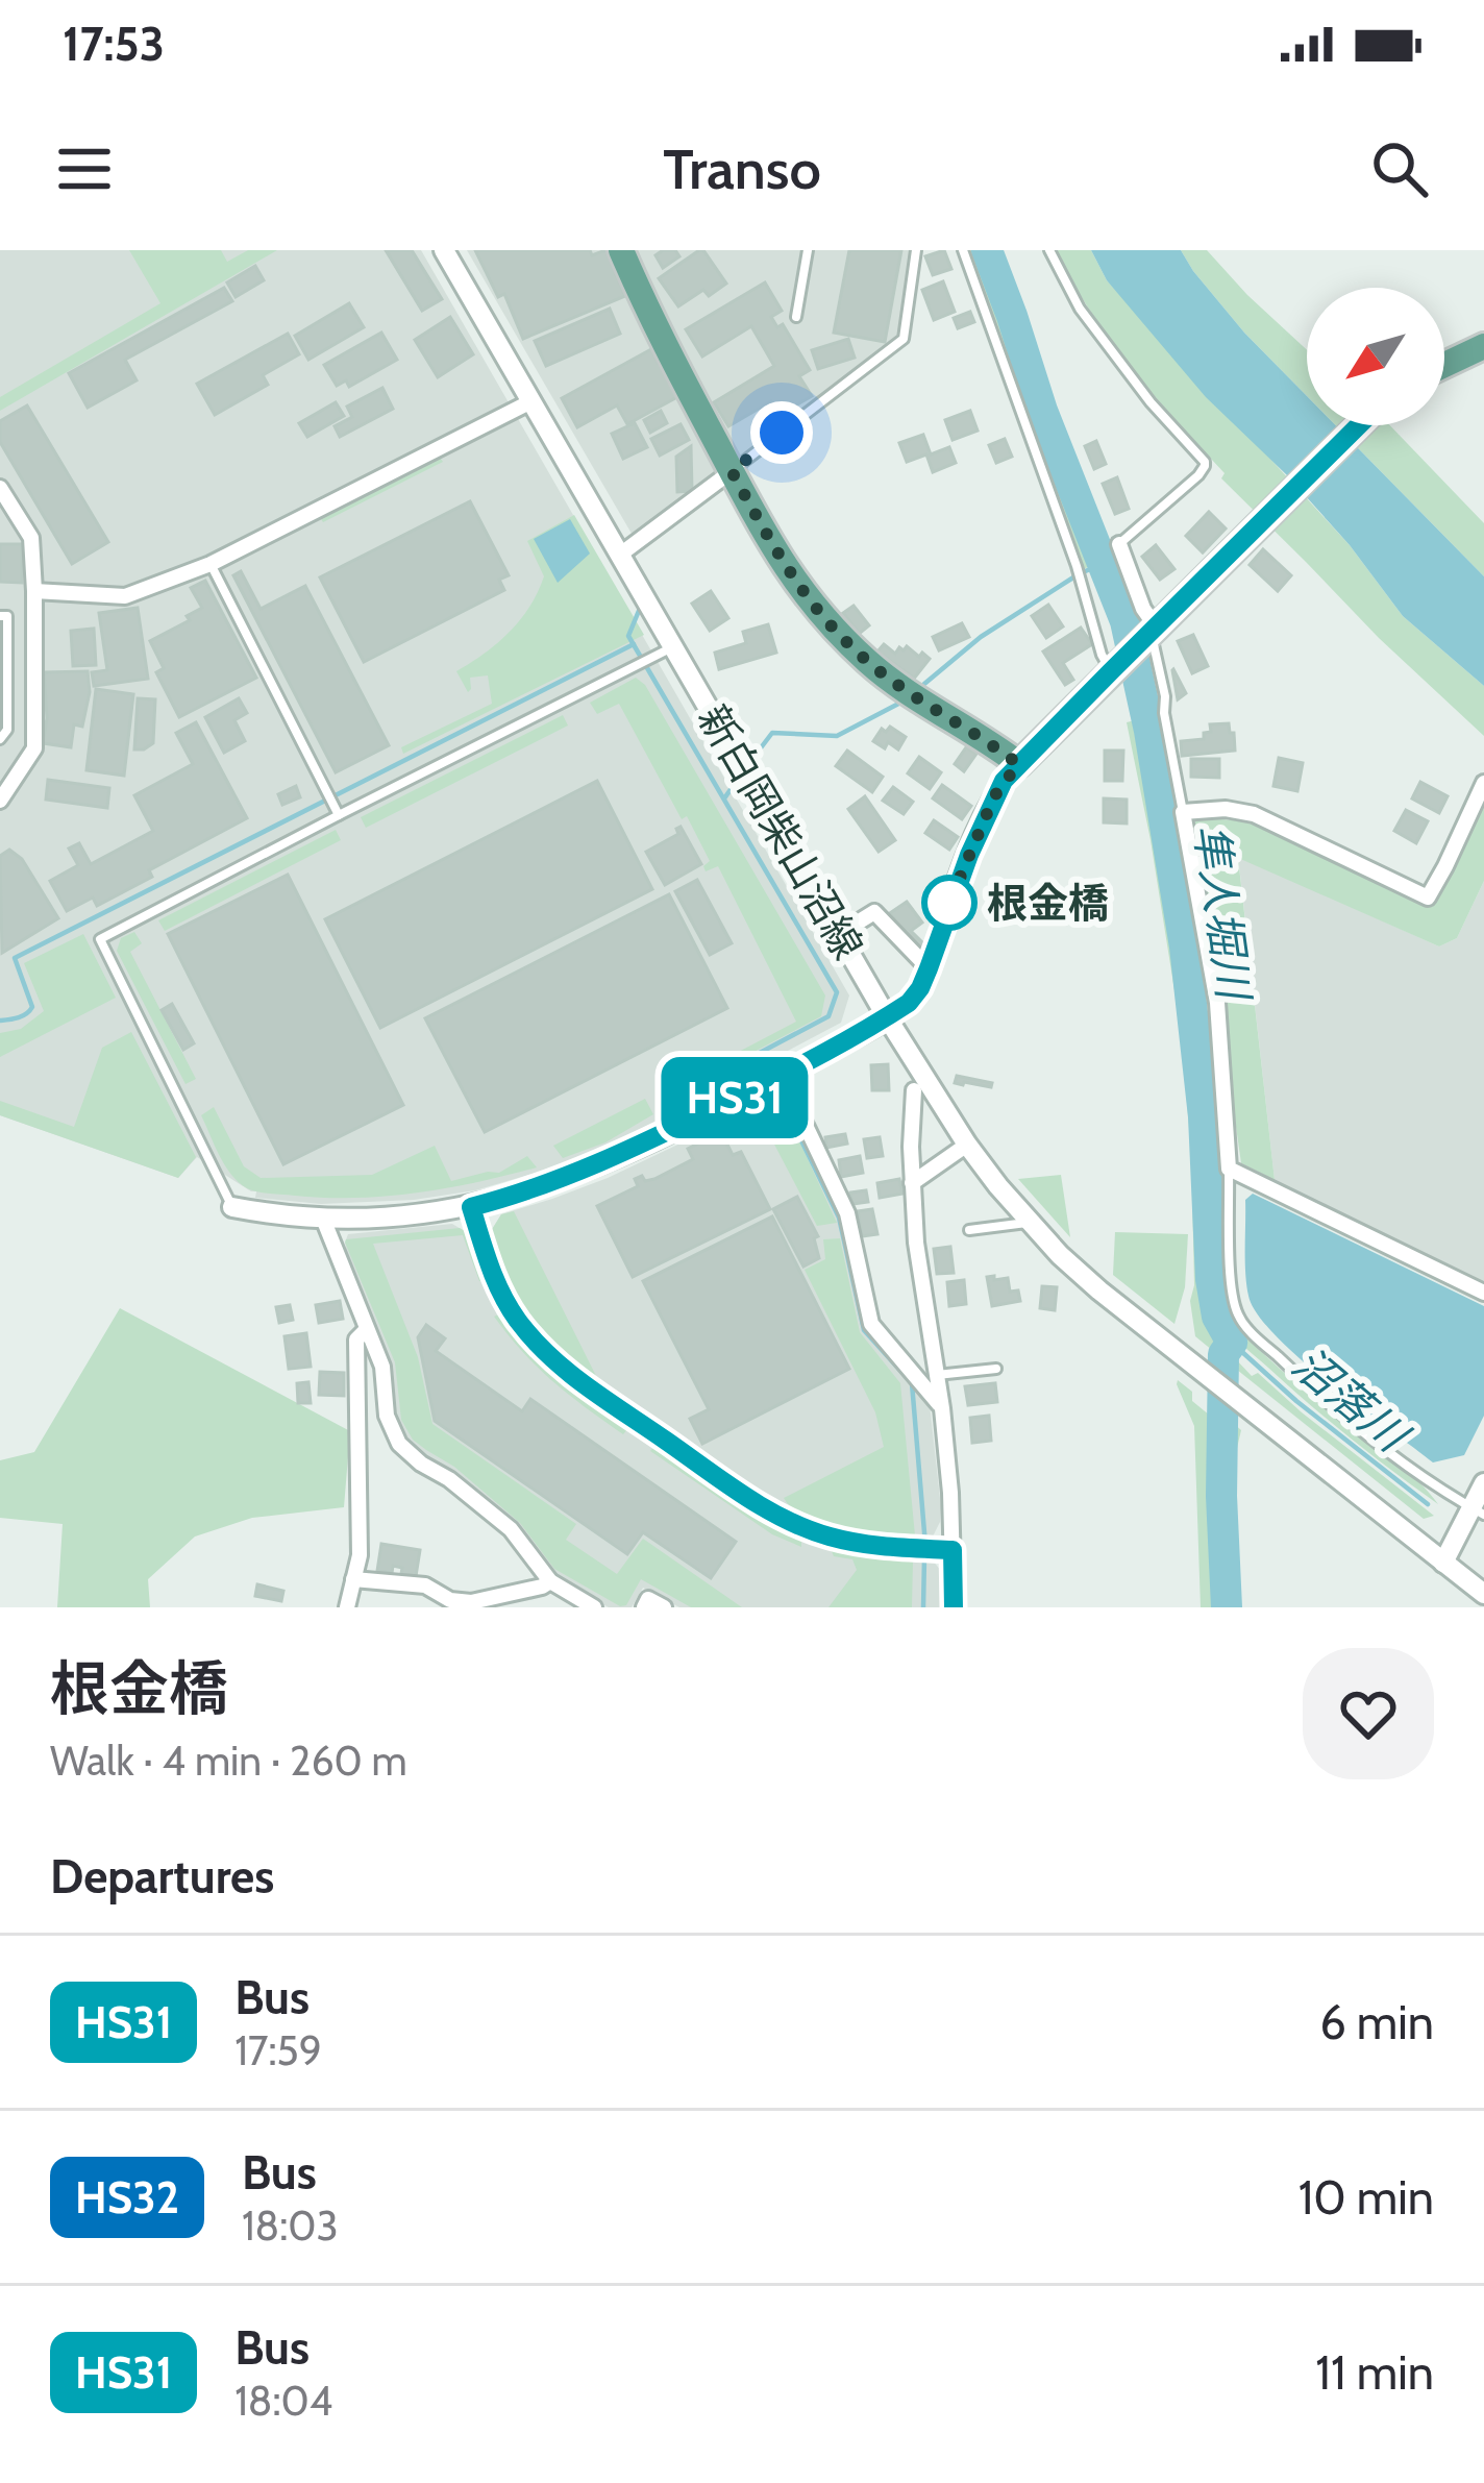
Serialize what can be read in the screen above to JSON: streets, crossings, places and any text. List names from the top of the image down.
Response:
{
  "streets": {
    "street": ["新白岡柴山沼線"]
  },
  "water": ["隼人堀川", "沼落川"],
  "places": ["根金橋"],
  "lines": ["bus line HS31"],
  "north": "bottom left",
  "page": {
    "status": "17:53",
    "header": "Transo",
    "on_map": "HS31",
    "heading": [
      ["根金橋", "Walk · 4 min · 260 m"],
      "Departures"
    ],
    "list": [
      {
        "mark": "HS31",
        "name": "Bus",
        "note": "17:59",
        "value": "6 min"
      },
      {
        "mark": "HS32",
        "name": "Bus",
        "note": "18:03",
        "value": "10 min"
      },
      {
        "mark": "HS31",
        "name": "Bus",
        "note": "18:04",
        "value": "11 min"
      }
    ]
  }
}
